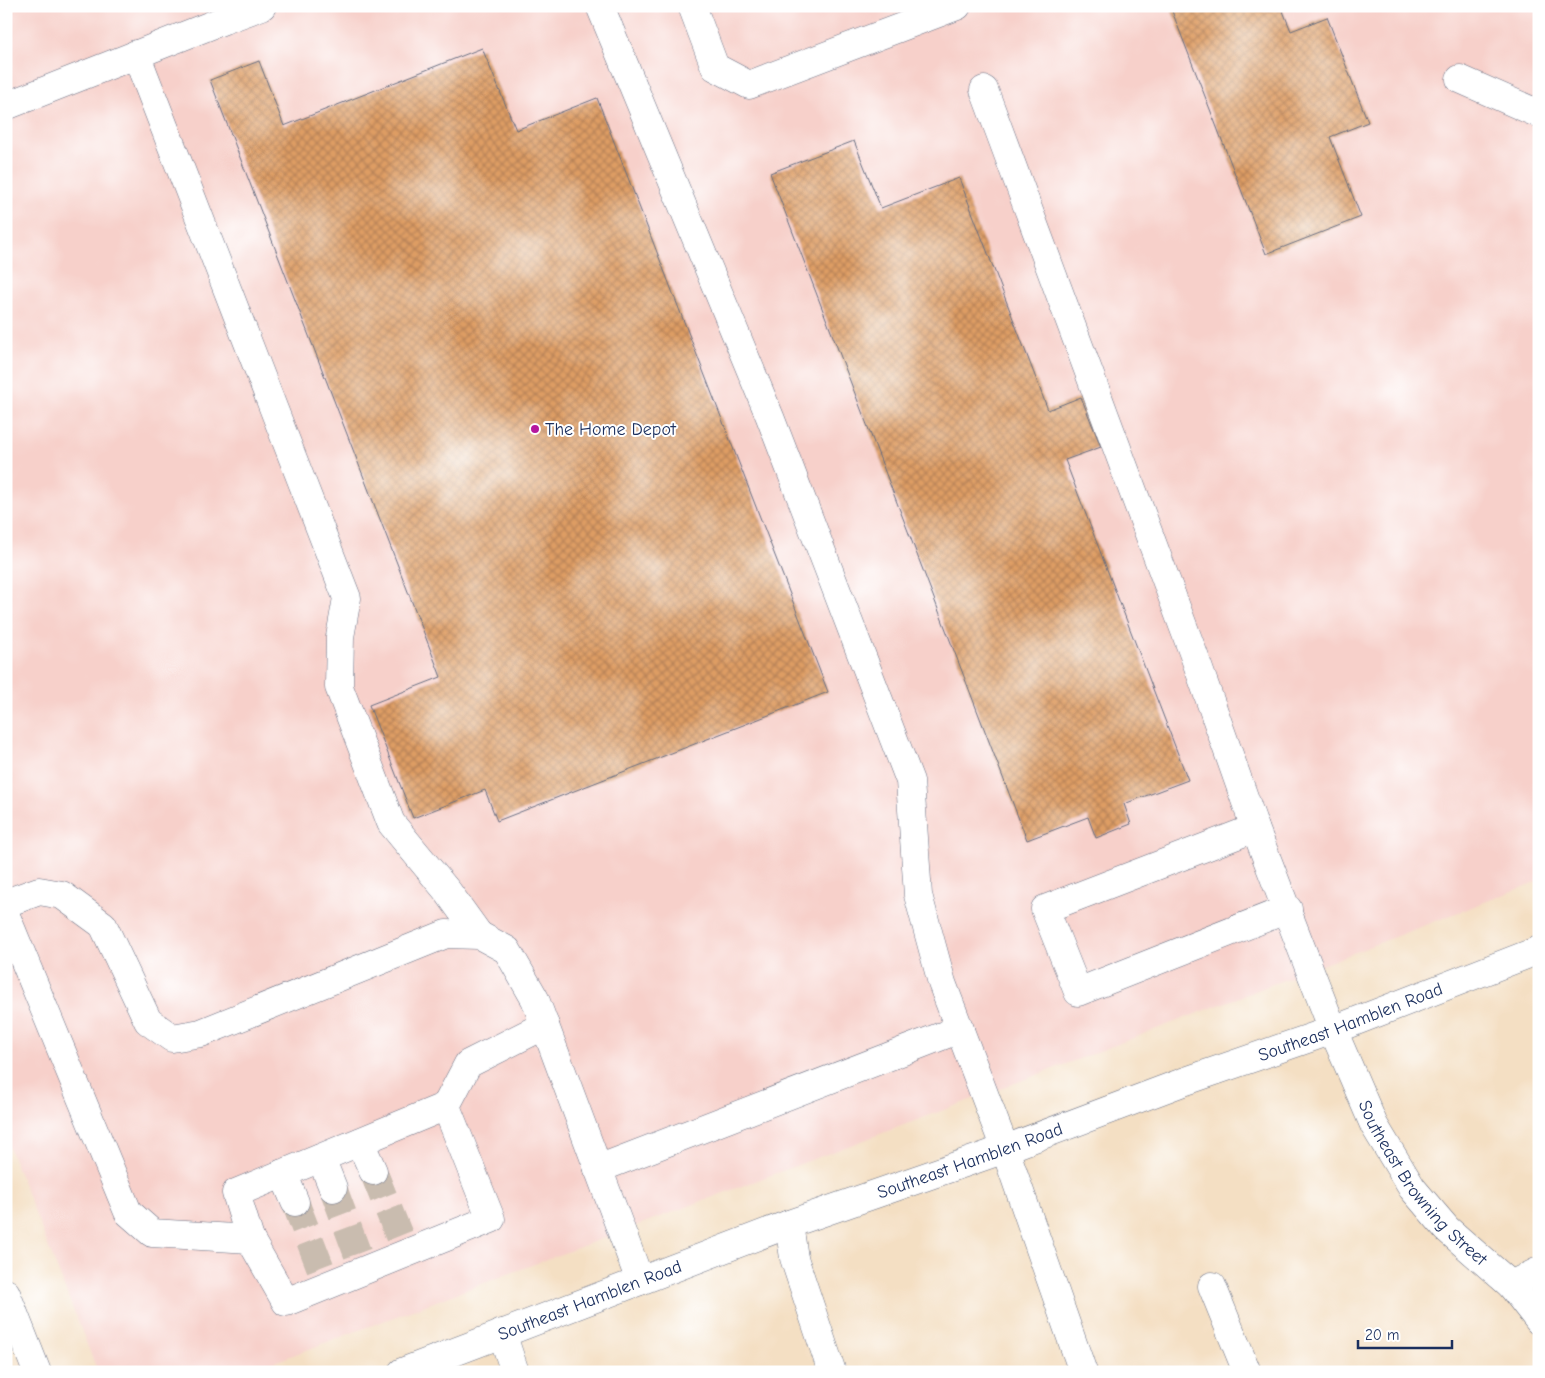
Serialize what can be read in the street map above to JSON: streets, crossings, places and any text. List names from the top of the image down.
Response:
{
  "streets": {
    "main road": ["Southeast Hamblen Road", "Southeast Browning Street"]
  },
  "crossings": [
    ["Southeast Hamblen Road", "Southeast Browning Street"]
  ],
  "places": ["The Home Depot"],
  "scale_bar": "20 m"
}
